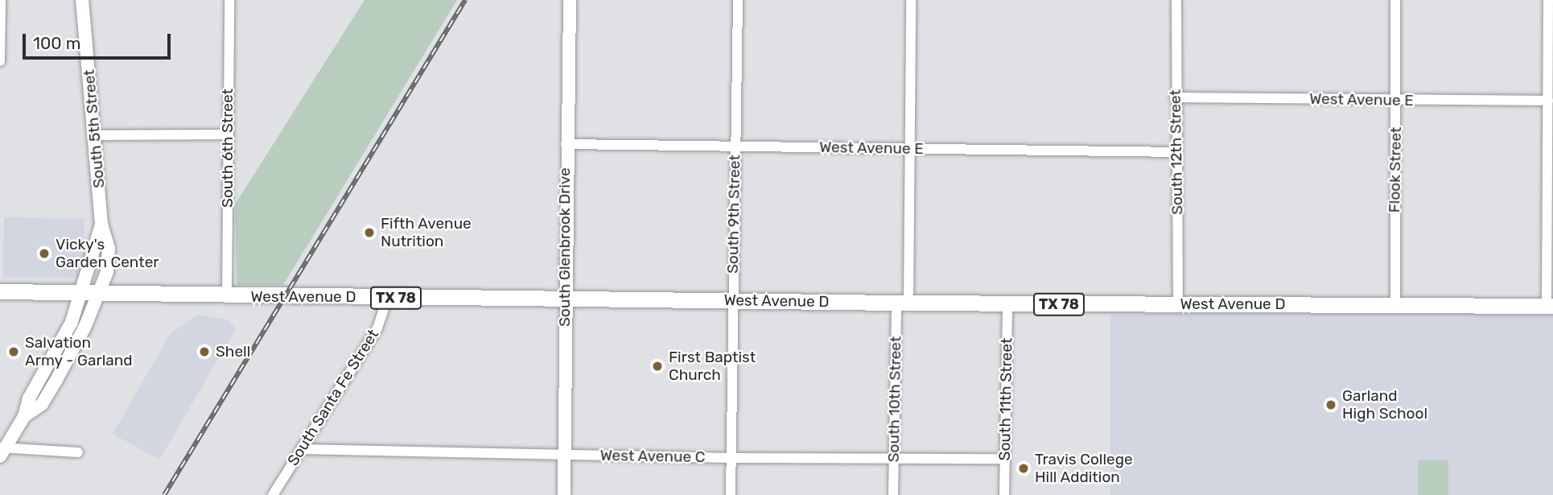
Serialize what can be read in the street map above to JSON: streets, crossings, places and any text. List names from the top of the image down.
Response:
{
  "streets": {
    "main road": ["West Avenue D", "TX 78"],
    "street": [
      "West Avenue E",
      "South 5th Street",
      "South 6th Street",
      "South 12th Street",
      "Flook Street",
      "South 9th Street",
      "South Glenbrook Drive",
      "South Santa Fe Street",
      "South 10th Street",
      "South 11th Street",
      "West Avenue C"
    ]
  },
  "crossings": [
    ["West Avenue E", "South 12th Street"],
    ["West Avenue E", "Flook Street"],
    ["West Avenue E", "South 9th Street"],
    ["West Avenue E", "South Glenbrook Drive"],
    ["West Avenue E", "South 10th Street"],
    ["South 5th Street", "West Avenue D"],
    ["South 6th Street", "West Avenue D"],
    ["South 12th Street", "West Avenue D"],
    ["Flook Street", "West Avenue D"],
    ["South 9th Street", "West Avenue D"],
    ["South 9th Street", "West Avenue C"],
    ["South Glenbrook Drive", "West Avenue D"],
    ["South Glenbrook Drive", "West Avenue C"],
    ["West Avenue D", "South Santa Fe Street"],
    ["West Avenue D", "South 10th Street"],
    ["West Avenue D", "South 11th Street"],
    ["South Santa Fe Street", "West Avenue C"],
    ["South 10th Street", "West Avenue C"],
    ["South 11th Street", "West Avenue C"]
  ],
  "places": [
    "Fifth Avenue Nutrition",
    "Vicky's Garden Center",
    "Salvation Army - Garland",
    "Shell",
    "First Baptist Church",
    "Garland High School",
    "Travis College Hill Addition"
  ],
  "scale_bar": "100 m"
}
